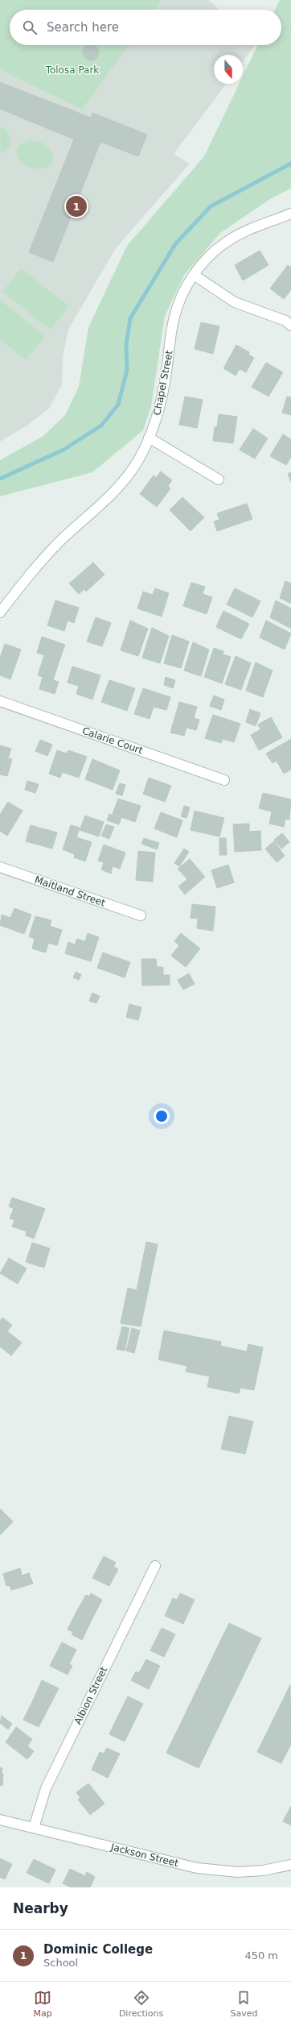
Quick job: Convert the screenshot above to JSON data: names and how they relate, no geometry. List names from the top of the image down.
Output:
{
  "streets": {
    "street": [
      "Chapel Street",
      "Calarie Court",
      "Maitland Street",
      "Albion Street",
      "Jackson Street"
    ]
  },
  "crossings": [
    ["Albion Street", "Jackson Street"]
  ],
  "parks": ["Tolosa Park"],
  "north": "bottom",
  "page": {
    "search": "Search here",
    "pins": "1",
    "heading": "Nearby",
    "list": [
      {
        "mark": "1",
        "name": "Dominic College",
        "note": "School",
        "value": "450 m"
      }
    ],
    "nav": ["Map", "Directions", "Saved"]
  }
}
